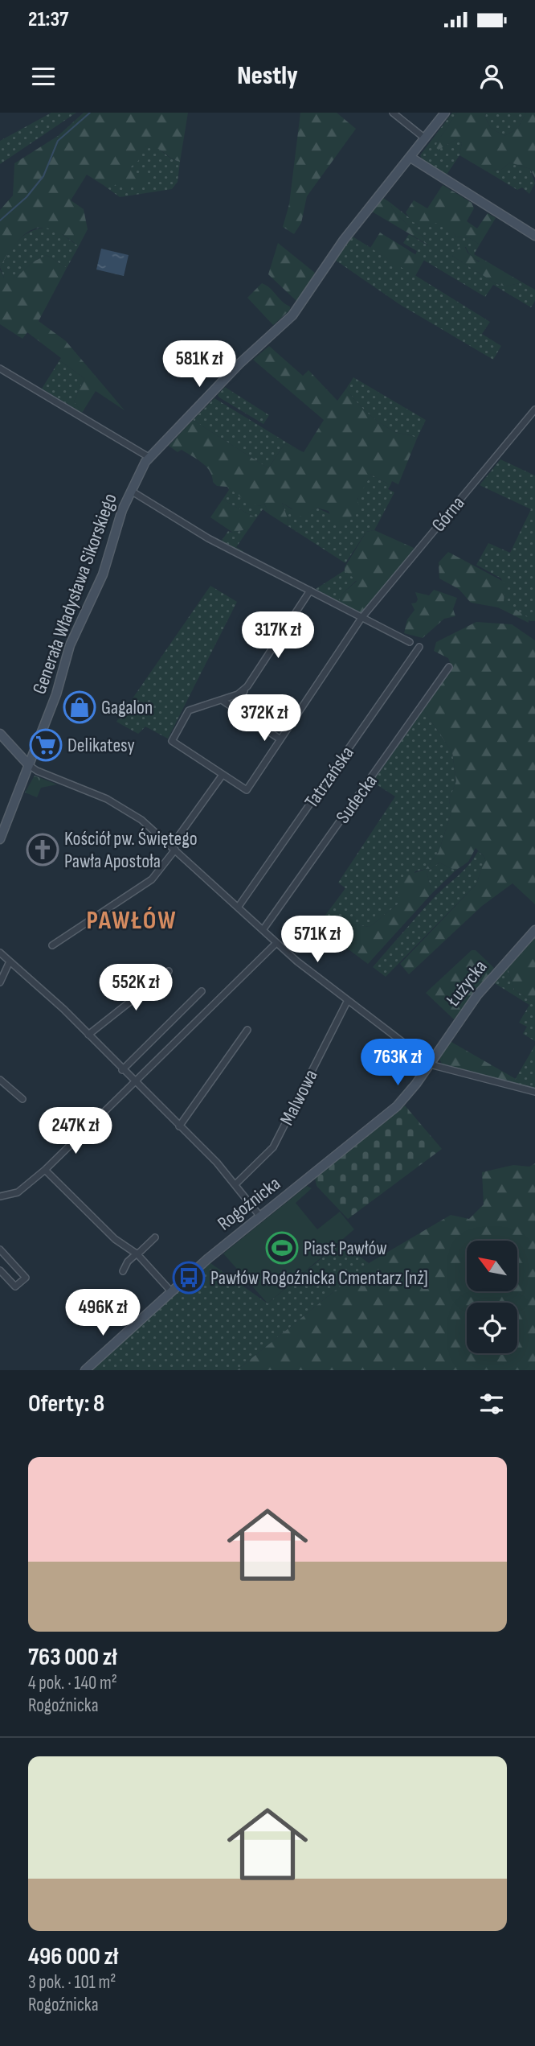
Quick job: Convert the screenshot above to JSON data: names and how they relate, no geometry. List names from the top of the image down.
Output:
{
  "streets": {
    "street": [
      "Górna",
      "Generała Władysława Sikorskiego",
      "Tatrzańska",
      "Sudecka",
      "Łużycka",
      "Malwowa",
      "Rogoźnicka"
    ]
  },
  "crossings": [
    ["Łużycka", "Rogoźnicka"]
  ],
  "districts": ["PAWŁÓW"],
  "places": {
    "shop": ["Gagalon"],
    "supermarket": ["Delikatesy"],
    "church": ["Kościół pw. Świętego Pawła Apostoła"],
    "sports": ["Piast Pawłów"],
    "bus stop": ["Pawłów Rogoźnicka Cmentarz [nż]"]
  },
  "north": "top left",
  "page": {
    "status": "21:37",
    "header": "Nestly",
    "price": [
      "581K zł",
      "317K zł",
      "372K zł",
      "571K zł",
      "552K zł",
      "763K zł",
      "247K zł",
      "496K zł"
    ],
    "heading": "Oferty: 8",
    "list": [
      {
        "name": "763 000 zł",
        "note": "4 pok. · 140 m² · Rogoźnicka"
      },
      {
        "name": "496 000 zł",
        "note": "3 pok. · 101 m² · Rogoźnicka"
      }
    ]
  }
}
